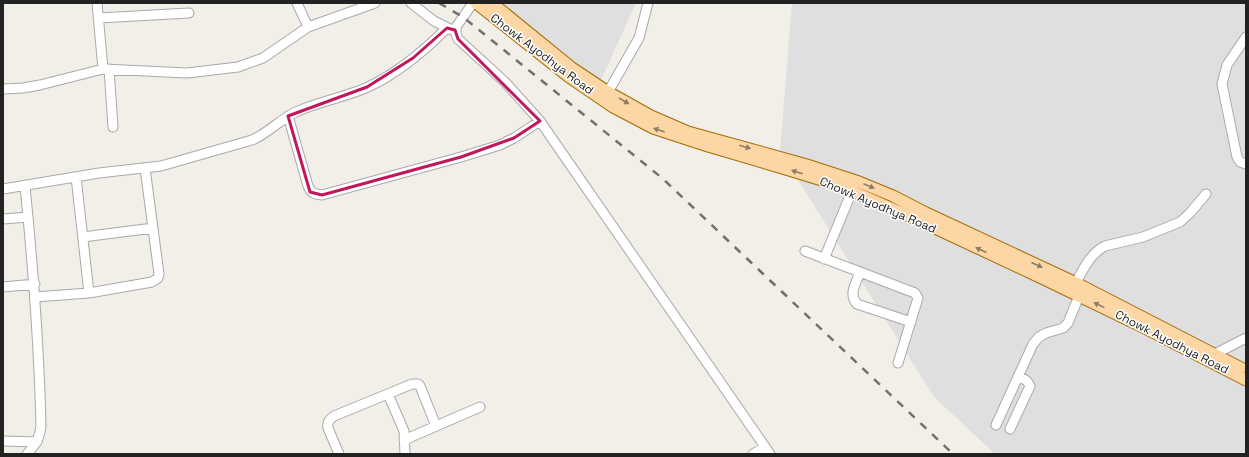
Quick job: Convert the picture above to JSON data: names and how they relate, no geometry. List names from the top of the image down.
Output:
{
  "streets": {
    "main road": ["Chowk Ayodhya Road"]
  }
}
